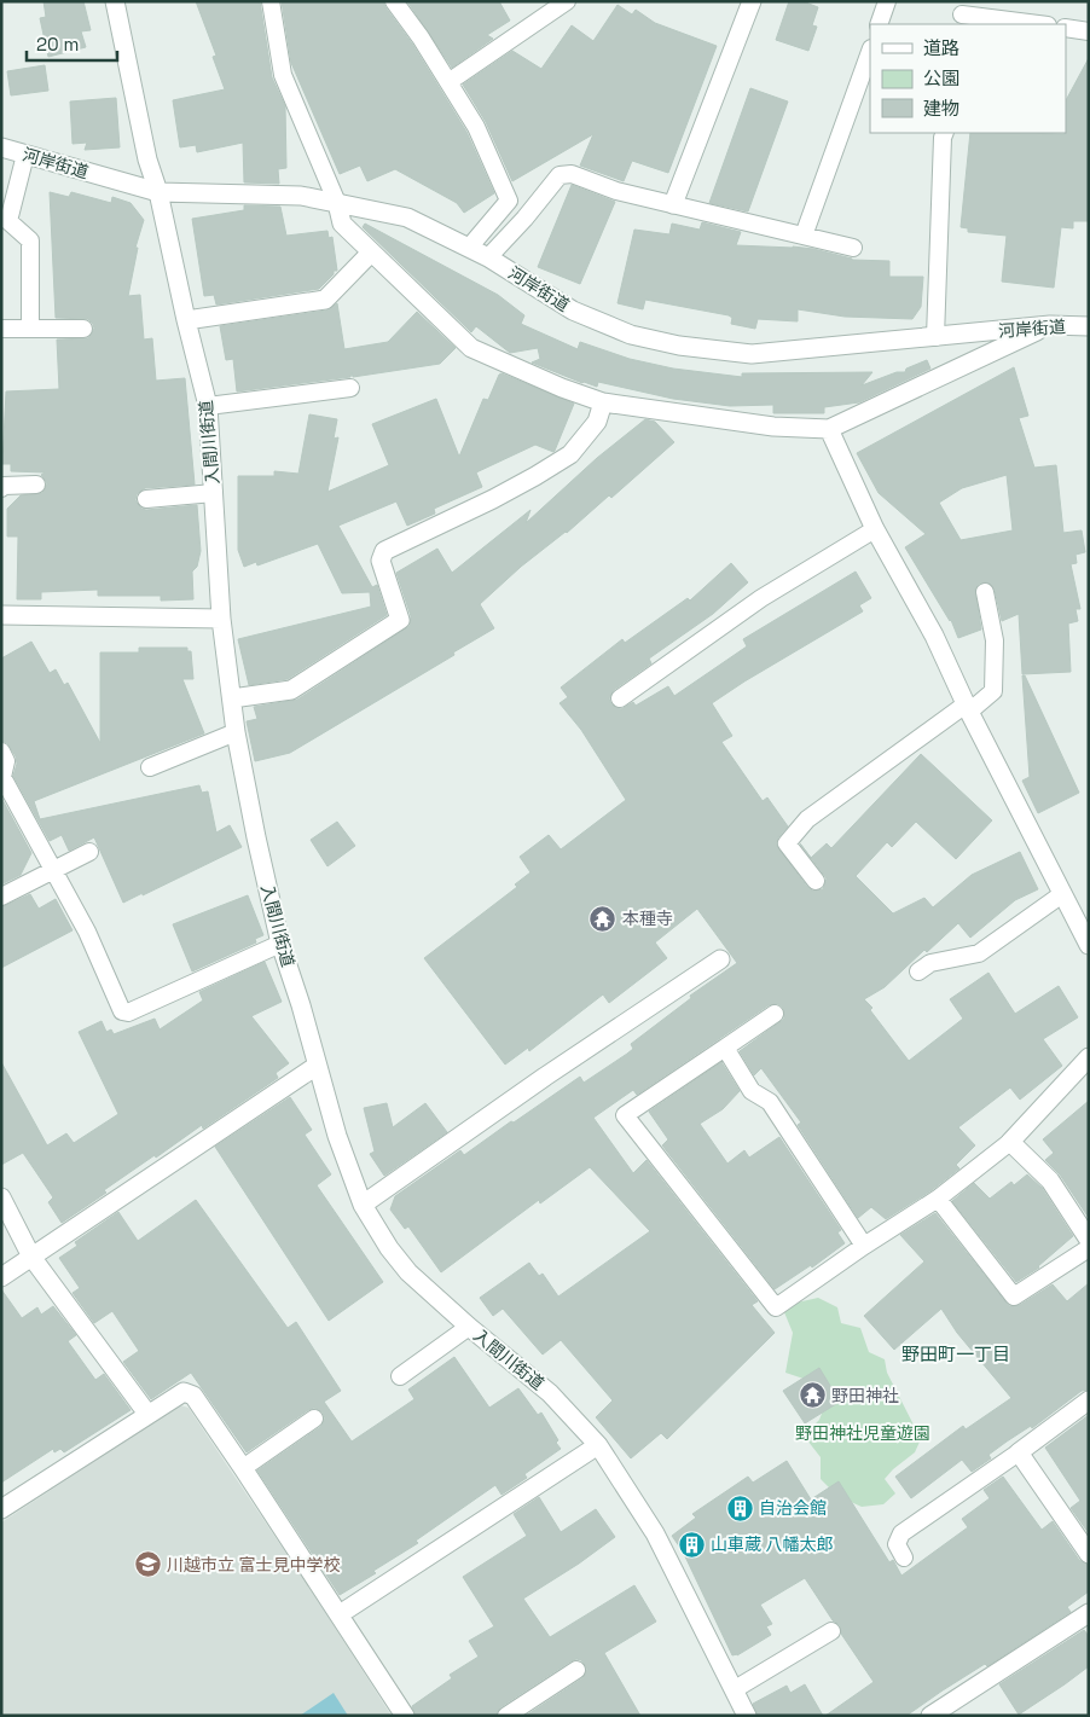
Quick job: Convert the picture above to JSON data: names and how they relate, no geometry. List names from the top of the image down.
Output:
{
  "streets": {
    "street": ["河岸街道", "入間川街道"]
  },
  "crossings": [
    ["河岸街道", "入間川街道"]
  ],
  "districts": ["野田町一丁目"],
  "parks": ["野田神社児童遊園"],
  "places": {
    "temple": ["本種寺", "野田神社"],
    "building": ["自治会館", "山車蔵 八幡太郎"],
    "school or university": ["川越市立 富士見中学校"]
  },
  "legend": ["道路", "公園", "建物"],
  "scale_bar": "20 m"
}
